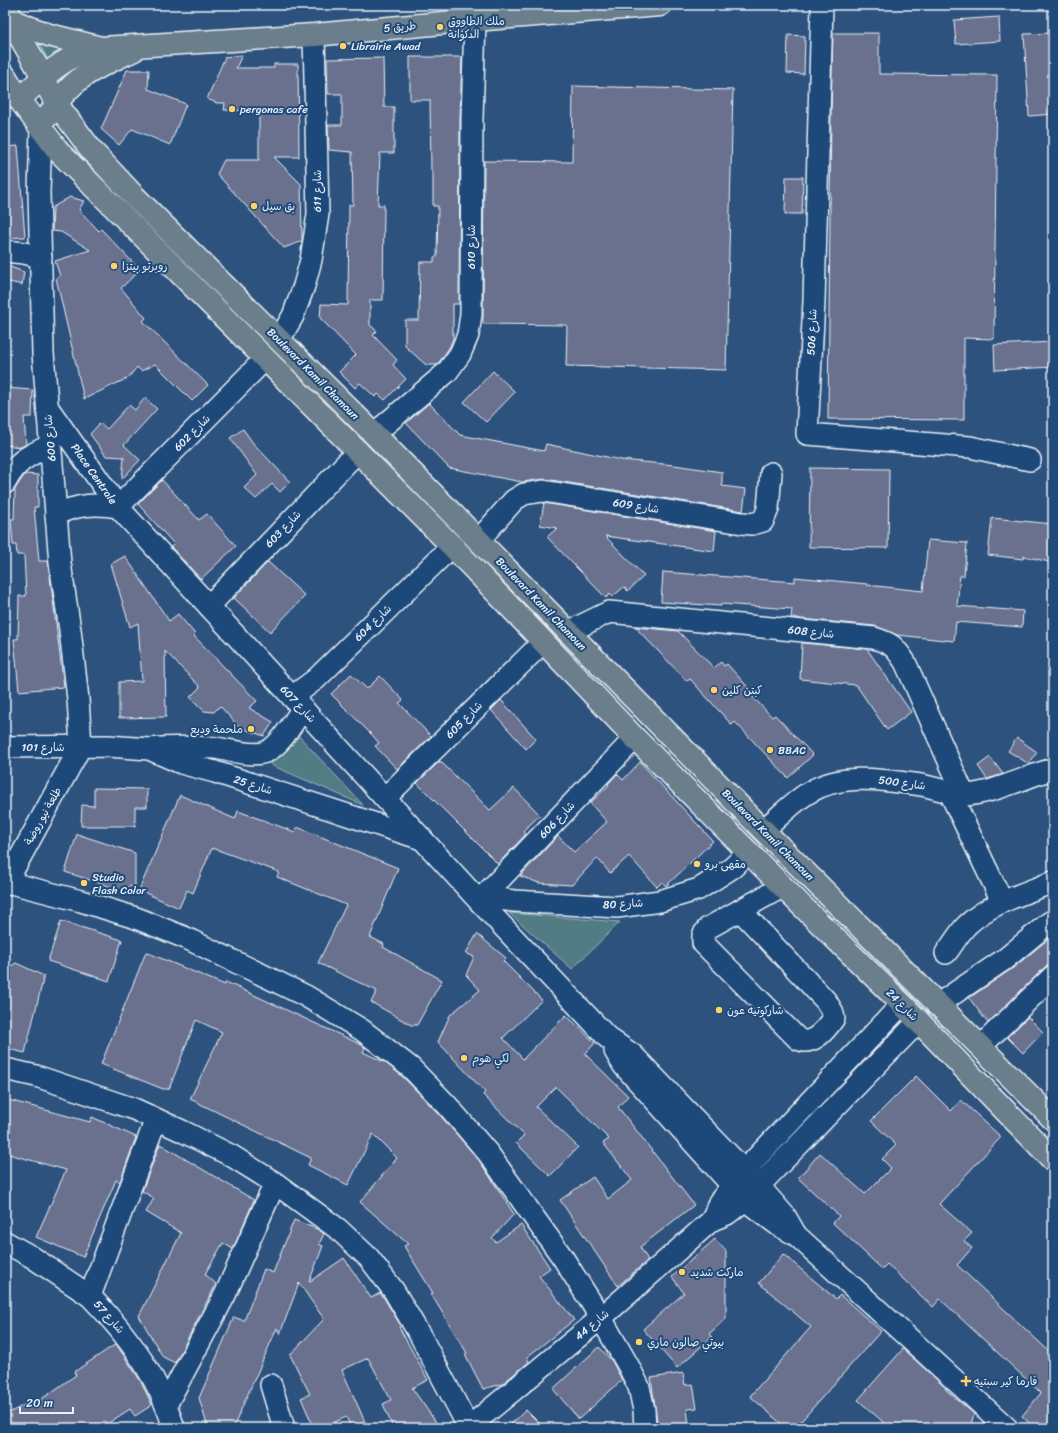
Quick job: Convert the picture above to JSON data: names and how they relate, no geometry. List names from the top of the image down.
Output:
{
  "streets": {
    "main road": ["طريق 5", "Boulevard Kamil Chamoun", "شارع 24"],
    "street": [
      "شارع 611",
      "شارع 610",
      "شارع 506",
      "شارع 602",
      "شارع 600",
      "Place Centrale",
      "شارع 609",
      "شارع 603",
      "شارع 604",
      "شارع 608",
      "شارع 607",
      "شارع 605",
      "شارع 101",
      "شارع 500",
      "شارع 25",
      "طلعة نيو روضة",
      "شارع 606",
      "شارع 80",
      "شارع 57",
      "شارع 44"
    ]
  },
  "crossings": [
    ["طريق 5", "شارع 611"],
    ["طريق 5", "شارع 610"],
    ["شارع 611", "Boulevard Kamil Chamoun"],
    ["شارع 610", "Boulevard Kamil Chamoun"],
    ["Boulevard Kamil Chamoun", "شارع 602"],
    ["Boulevard Kamil Chamoun", "شارع 600"],
    ["Boulevard Kamil Chamoun", "شارع 609"],
    ["Boulevard Kamil Chamoun", "شارع 603"],
    ["Boulevard Kamil Chamoun", "شارع 604"],
    ["Boulevard Kamil Chamoun", "شارع 608"],
    ["Boulevard Kamil Chamoun", "شارع 605"],
    ["Boulevard Kamil Chamoun", "شارع 500"],
    ["Boulevard Kamil Chamoun", "شارع 606"],
    ["Boulevard Kamil Chamoun", "شارع 80"],
    ["Boulevard Kamil Chamoun", "شارع 24"],
    ["شارع 602", "Place Centrale"],
    ["شارع 602", "شارع 607"],
    ["شارع 600", "Place Centrale"],
    ["شارع 600", "شارع 101"],
    ["شارع 600", "شارع 25"],
    ["شارع 600", "طلعة نيو روضة"],
    ["Place Centrale", "شارع 607"],
    ["شارع 603", "شارع 607"],
    ["شارع 604", "شارع 607"],
    ["شارع 604", "شارع 25"],
    ["شارع 608", "شارع 500"],
    ["شارع 607", "شارع 605"],
    ["شارع 607", "شارع 25"],
    ["شارع 607", "شارع 606"],
    ["شارع 607", "شارع 80"],
    ["شارع 607", "شارع 44"],
    ["شارع 101", "شارع 25"],
    ["شارع 101", "طلعة نيو روضة"],
    ["شارع 25", "طلعة نيو روضة"],
    ["شارع 606", "شارع 80"],
    ["شارع 80", "شارع 24"]
  ],
  "places": {
    "other": [
      "ملك الطاووق الدكوانة",
      "Librairie Awad",
      "pergonas cafe",
      "بق سيل",
      "روبرتو بيتزا",
      "كبتن كلين",
      "ملحمة وديع",
      "BBAC",
      "مقهى برو",
      "Studio Flash Color",
      "شاركوتيه عون",
      "لكي هوم",
      "ماركت شديد",
      "بيوتي صالون ماري"
    ],
    "health": ["فارما كير سبتيه"]
  },
  "scale_bar": "20 m"
}
